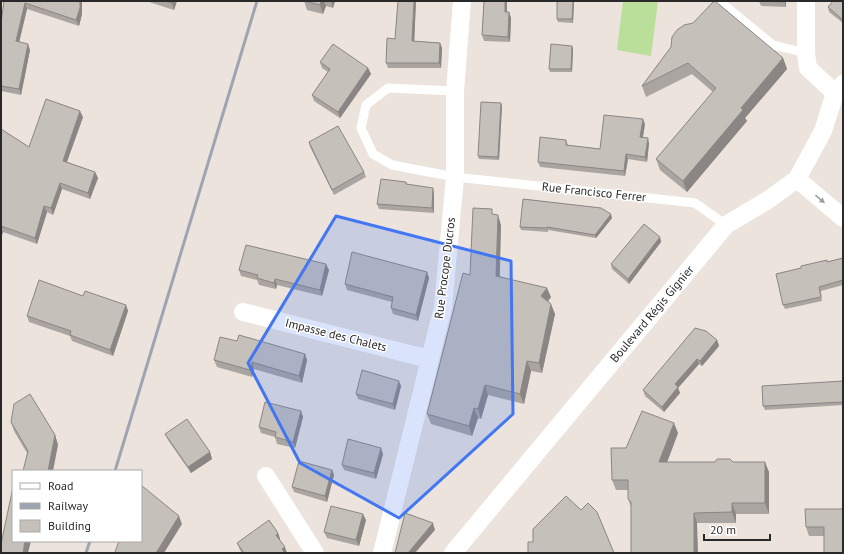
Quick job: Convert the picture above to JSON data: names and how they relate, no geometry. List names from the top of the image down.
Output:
{
  "streets": {
    "street": ["Rue Procope Ducros", "Boulevard Régis Gignier", "Impasse des Chalets"],
    "lane": ["Rue Francisco Ferrer"]
  },
  "crossings": [
    ["Rue Francisco Ferrer", "Rue Procope Ducros"],
    ["Rue Francisco Ferrer", "Boulevard Régis Gignier"],
    ["Rue Procope Ducros", "Impasse des Chalets"]
  ],
  "legend": ["Road", "Railway", "Building"],
  "scale_bar": "20 m"
}
